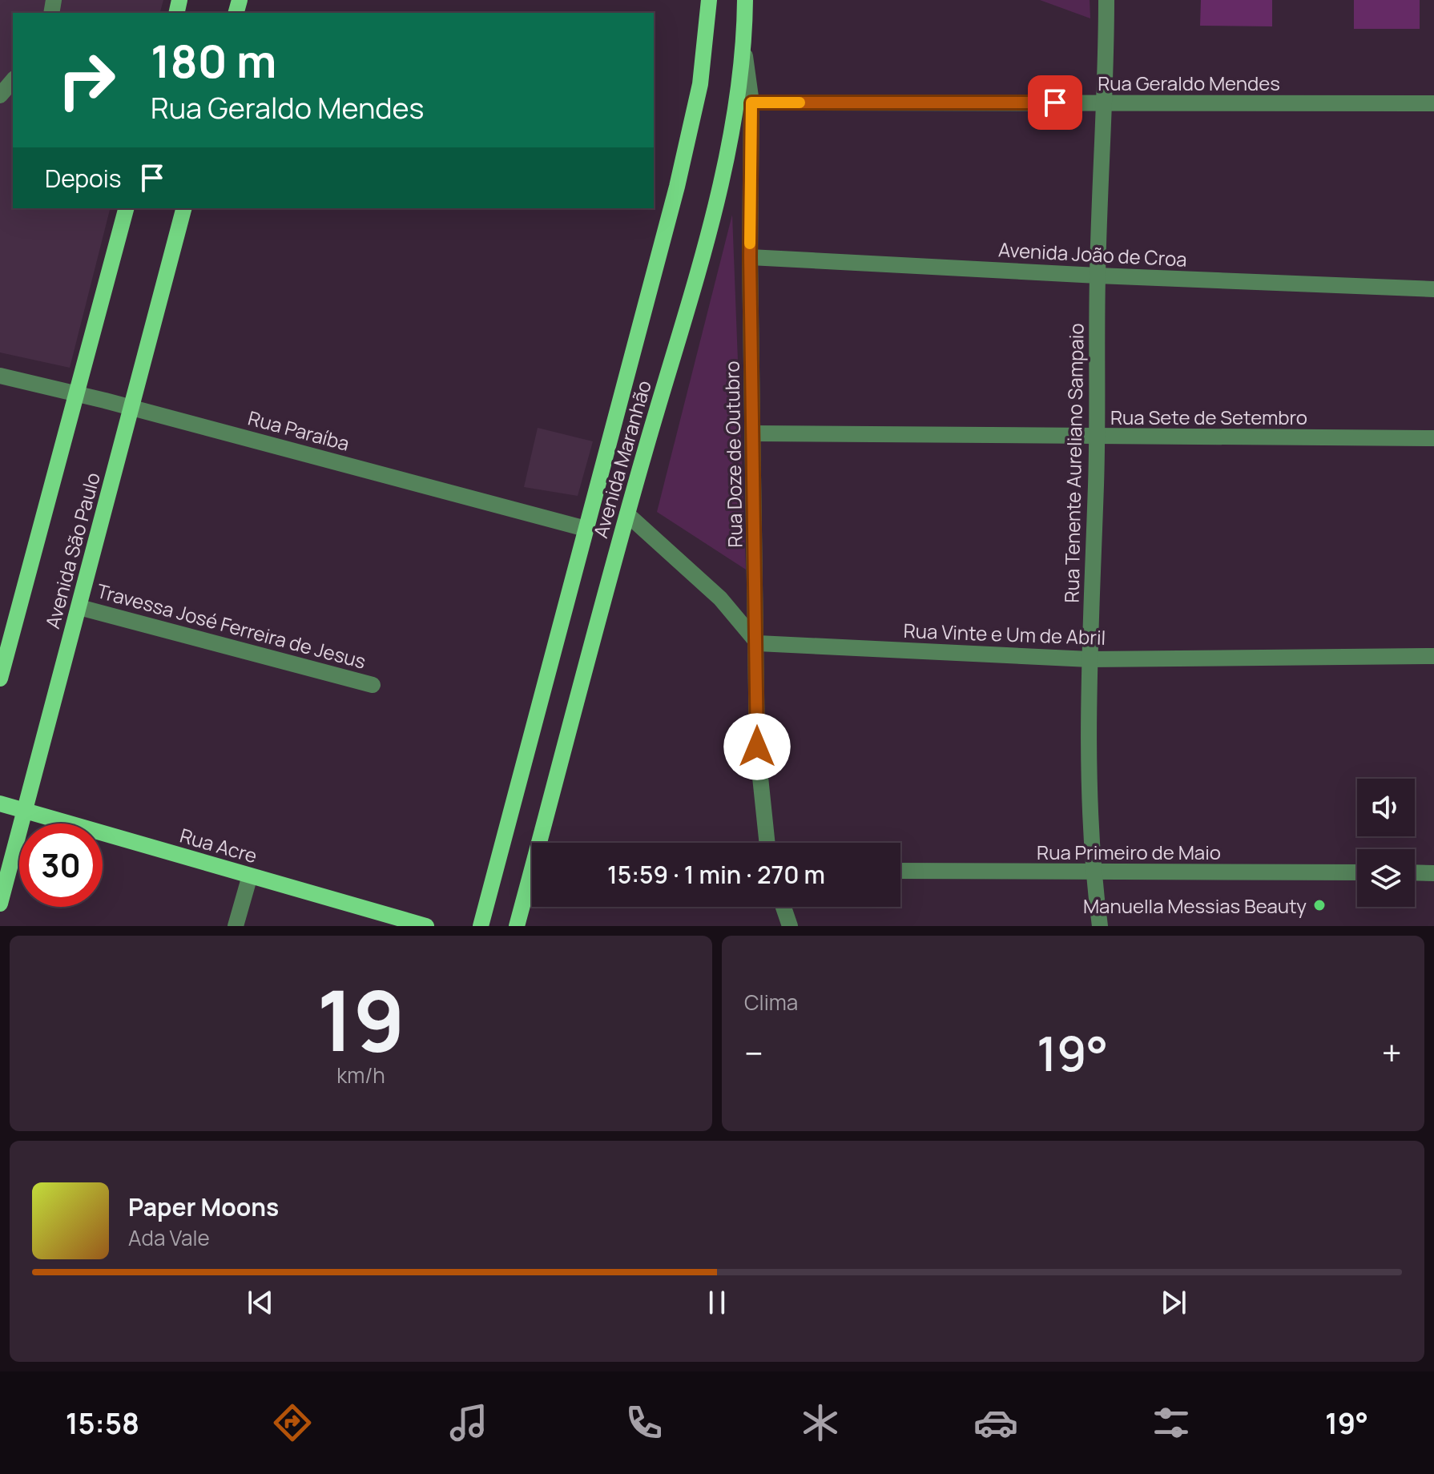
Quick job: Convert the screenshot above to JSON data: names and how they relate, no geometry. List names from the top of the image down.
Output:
{
  "streets": {
    "main road": ["Avenida Maranhão", "Avenida São Paulo", "Rua Acre"],
    "street": [
      "Rua Geraldo Mendes",
      "Avenida João de Croa",
      "Rua Sete de Setembro",
      "Rua Paraíba",
      "Rua Doze de Outubro",
      "Rua Tenente Aureliano Sampaio",
      "Travessa José Ferreira de Jesus",
      "Rua Vinte e Um de Abril",
      "Rua Primeiro de Maio"
    ]
  },
  "crossings": [
    ["Rua Geraldo Mendes", "Rua Doze de Outubro"],
    ["Rua Geraldo Mendes", "Rua Tenente Aureliano Sampaio"],
    ["Avenida João de Croa", "Rua Doze de Outubro"],
    ["Avenida João de Croa", "Rua Tenente Aureliano Sampaio"],
    ["Rua Sete de Setembro", "Rua Doze de Outubro"],
    ["Rua Sete de Setembro", "Rua Tenente Aureliano Sampaio"],
    ["Rua Paraíba", "Avenida Maranhão"],
    ["Rua Paraíba", "Avenida São Paulo"],
    ["Rua Doze de Outubro", "Avenida Maranhão"],
    ["Rua Doze de Outubro", "Rua Vinte e Um de Abril"],
    ["Rua Tenente Aureliano Sampaio", "Rua Vinte e Um de Abril"],
    ["Rua Tenente Aureliano Sampaio", "Rua Primeiro de Maio"],
    ["Avenida São Paulo", "Travessa José Ferreira de Jesus"],
    ["Avenida São Paulo", "Rua Acre"]
  ],
  "places": ["Manuella Messias Beauty"],
  "page": {
    "turn": ["180 m", "Rua Geraldo Mendes"],
    "then": "Depois",
    "limit": "30",
    "trip": "15:59 · 1 min · 270 m",
    "tile": [
      ["19", "km/h"],
      "Clima"
    ],
    "heat": ["−", "19°", "+"],
    "song": ["Paper Moons", "Ada Vale"],
    "tabs": ["15:58", "19°"]
  }
}
